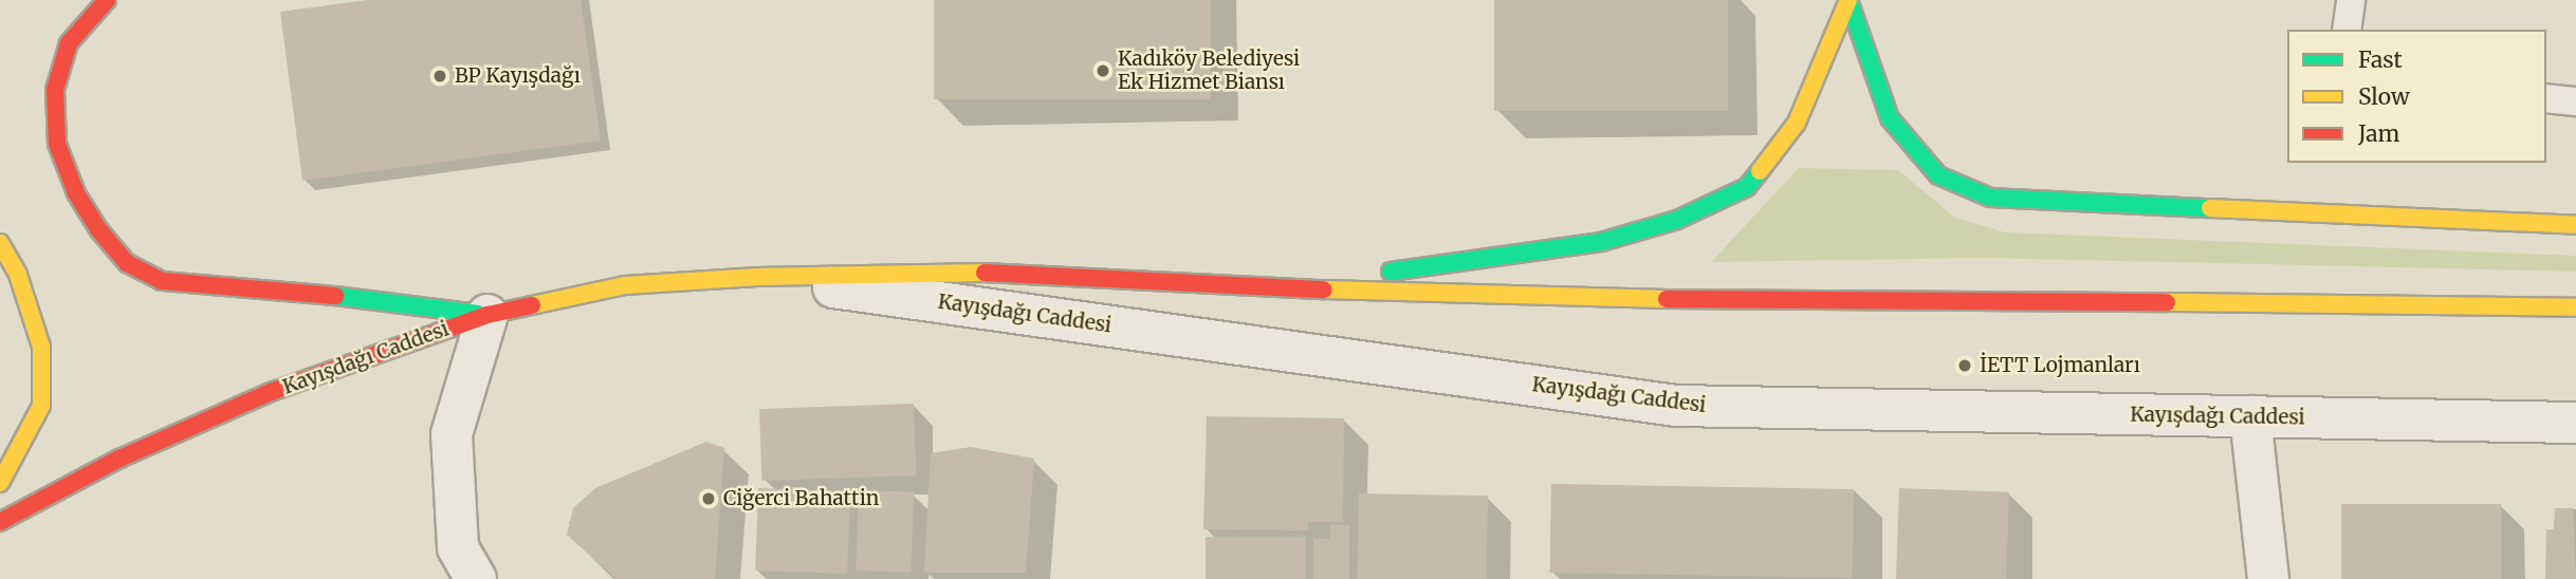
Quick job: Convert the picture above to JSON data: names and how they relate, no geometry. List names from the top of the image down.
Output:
{
  "streets": {
    "main road": ["Kayışdağı Caddesi"]
  },
  "places": [
    "Kadıköy Belediyesi Ek Hizmet Biansı",
    "BP Kayışdağı",
    "İETT Lojmanları",
    "Ciğerci Bahattin"
  ],
  "legend": ["Fast", "Slow", "Jam"]
}
